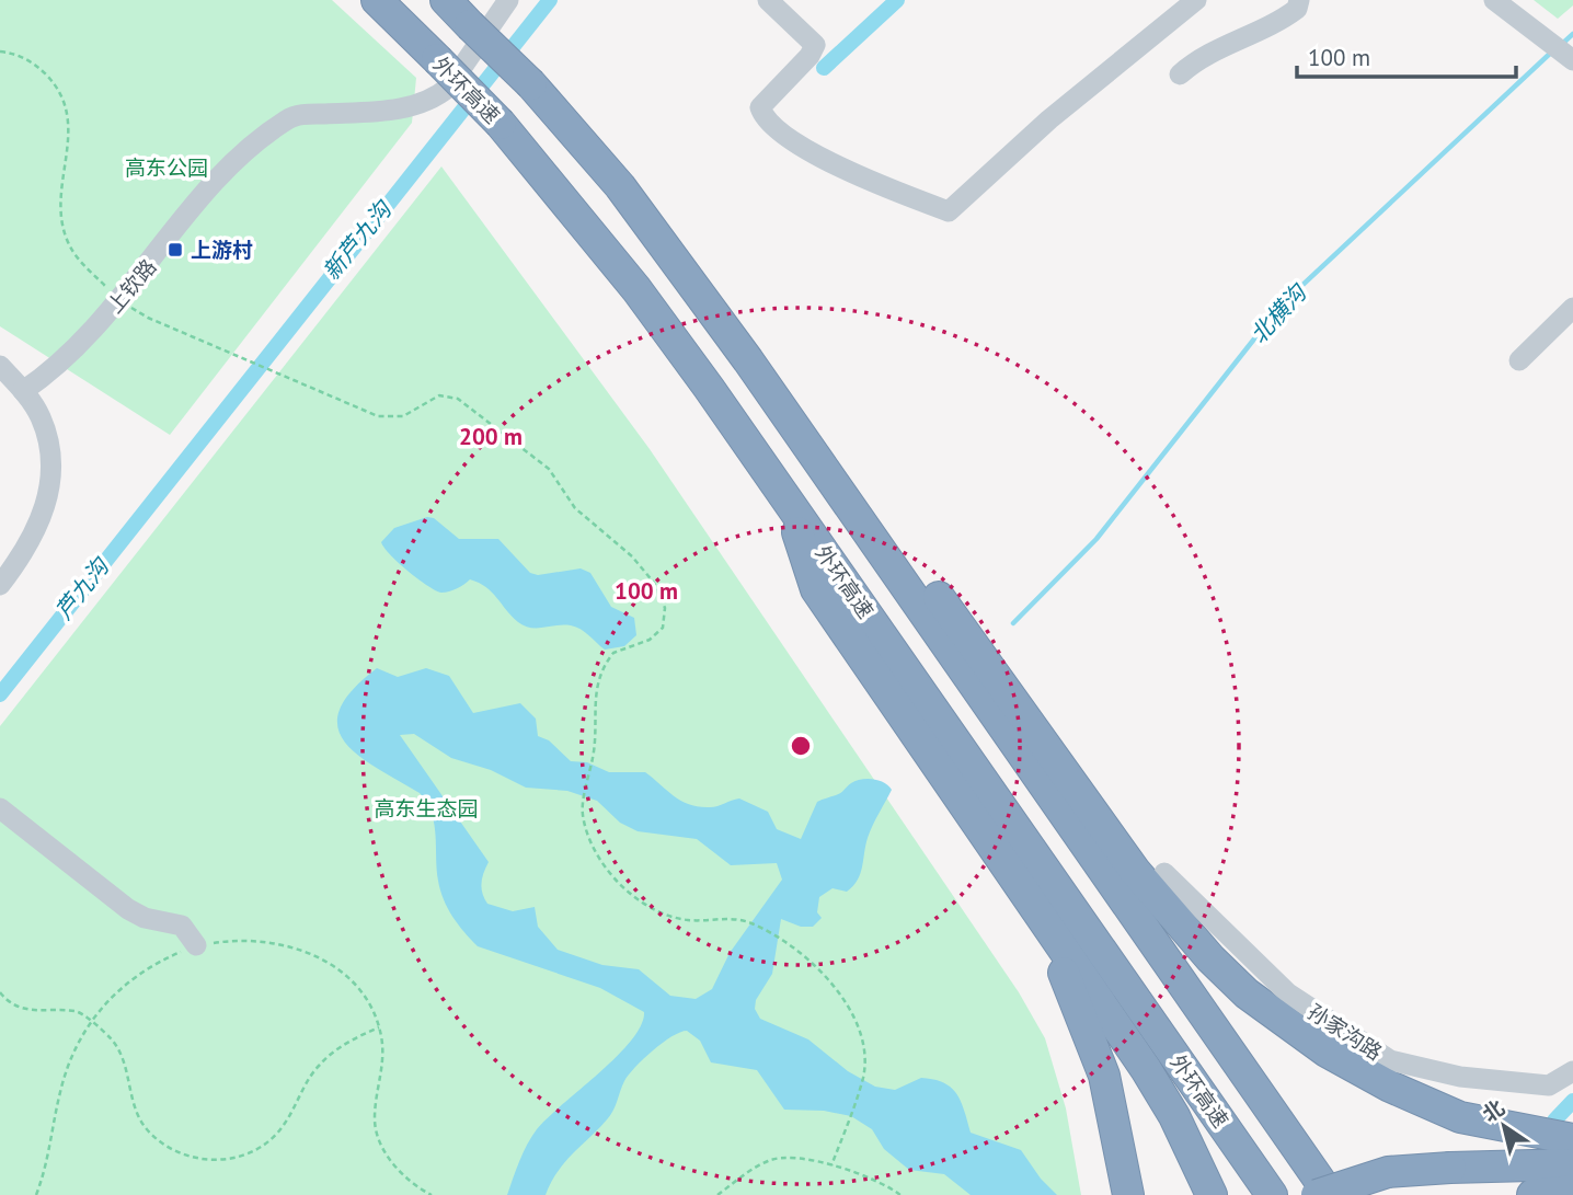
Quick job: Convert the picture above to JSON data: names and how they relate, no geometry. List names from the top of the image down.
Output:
{
  "streets": {
    "highway": ["外环高速"],
    "street": ["上钦路", "孙家沟路"]
  },
  "water": ["新芦九沟", "北横沟", "芦九沟"],
  "parks": ["高东公园", "高东生态园"],
  "places": {
    "transit": ["上游村"]
  },
  "scale_bar": "100 m",
  "north": "top left",
  "rings": ["200 m", "100 m"]
}
